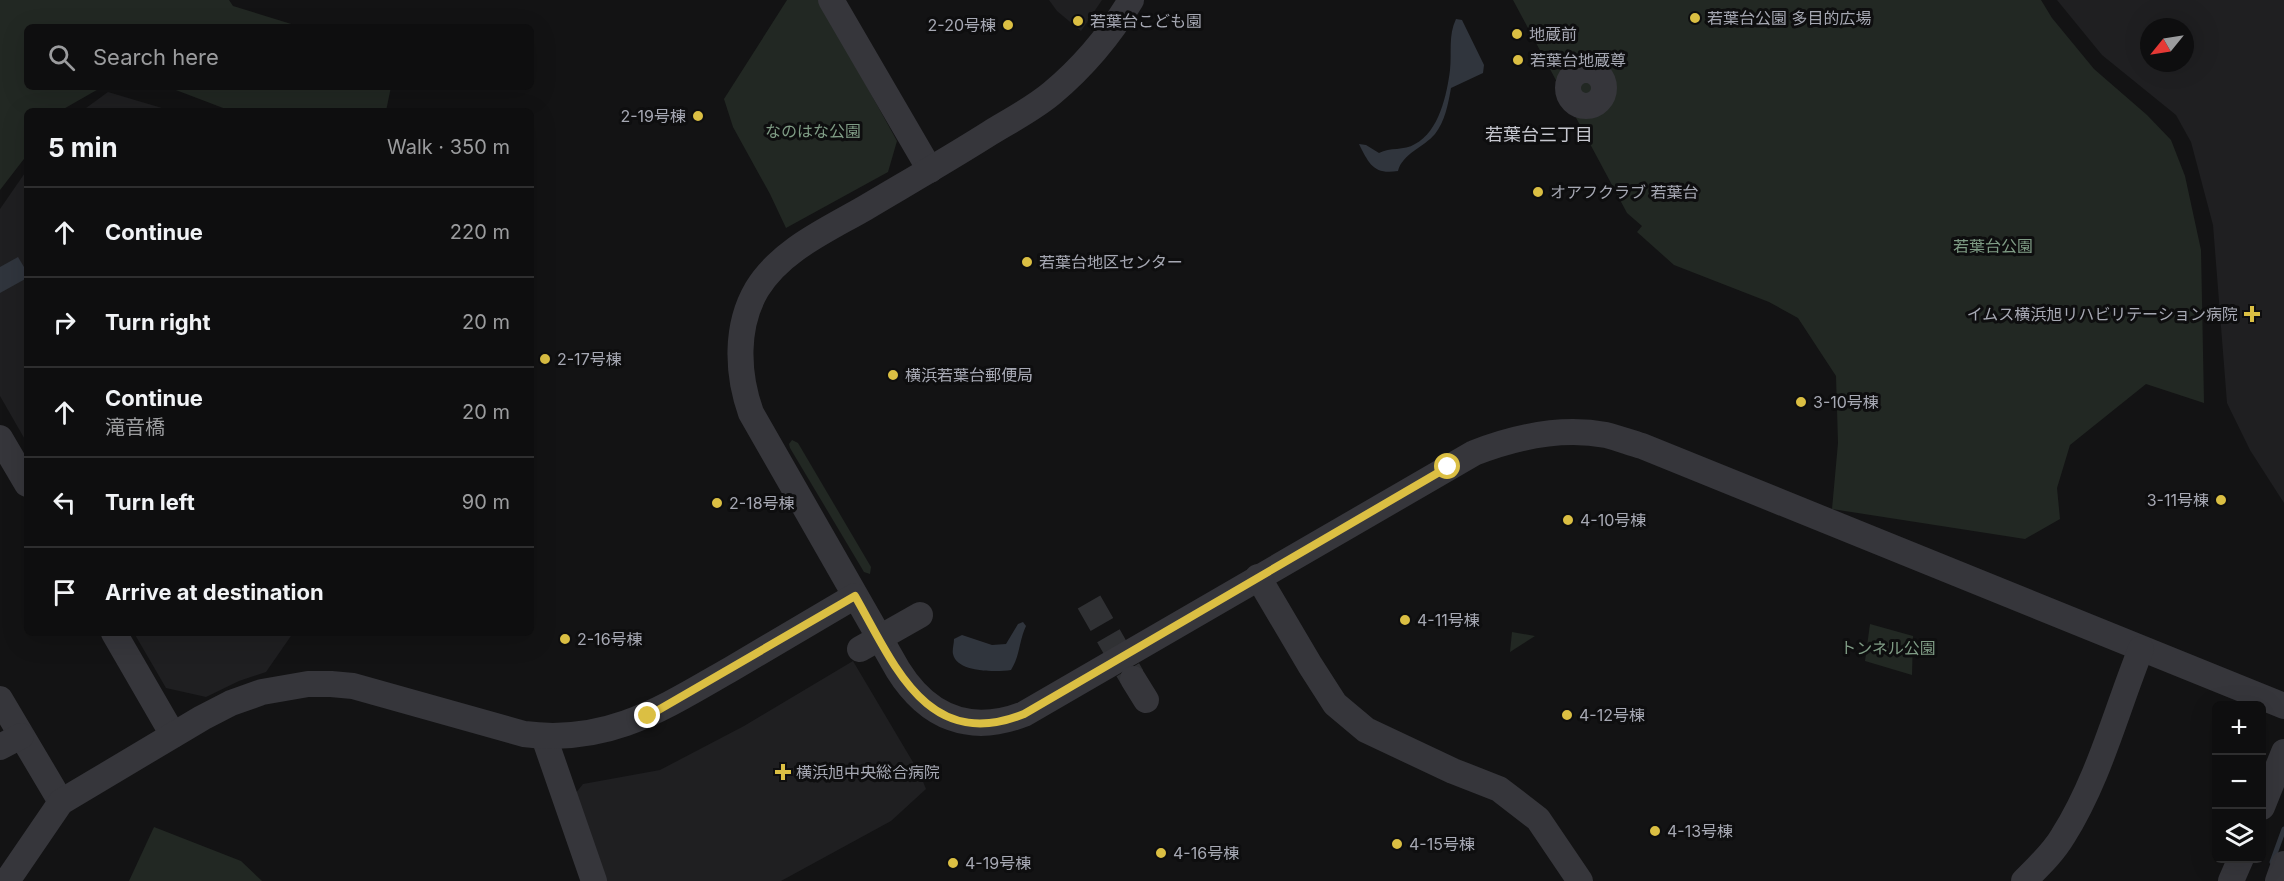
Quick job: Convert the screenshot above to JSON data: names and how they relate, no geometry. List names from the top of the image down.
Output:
{
  "districts": ["若葉台三丁目"],
  "parks": ["なのはな公園", "若葉台公園", "トンネル公園"],
  "places": {
    "other": [
      "若葉台公園 多目的広場",
      "若葉台こども園",
      "2-20号棟",
      "地蔵前",
      "若葉台地蔵尊",
      "2-19号棟",
      "オアフクラブ 若葉台",
      "若葉台地区センター",
      "2-17号棟",
      "横浜若葉台郵便局",
      "3-10号棟",
      "3-11号棟",
      "2-18号棟",
      "4-10号棟",
      "4-11号棟",
      "2-16号棟",
      "4-12号棟",
      "4-13号棟",
      "4-15号棟",
      "4-16号棟",
      "4-19号棟"
    ],
    "health": ["イムス横浜旭リハビリテーション病院", "横浜旭中央総合病院"]
  },
  "north": "bottom left",
  "page": {
    "search": "Search here",
    "heading": ["5 min", "Walk · 350 m"],
    "list": [
      ["Continue", "220 m"],
      ["Turn right", "20 m"],
      ["Continue", "滝音橋", "20 m"],
      ["Turn left", "90 m"],
      "Arrive at destination"
    ],
    "map_buttons": ["+", "−"]
  }
}
